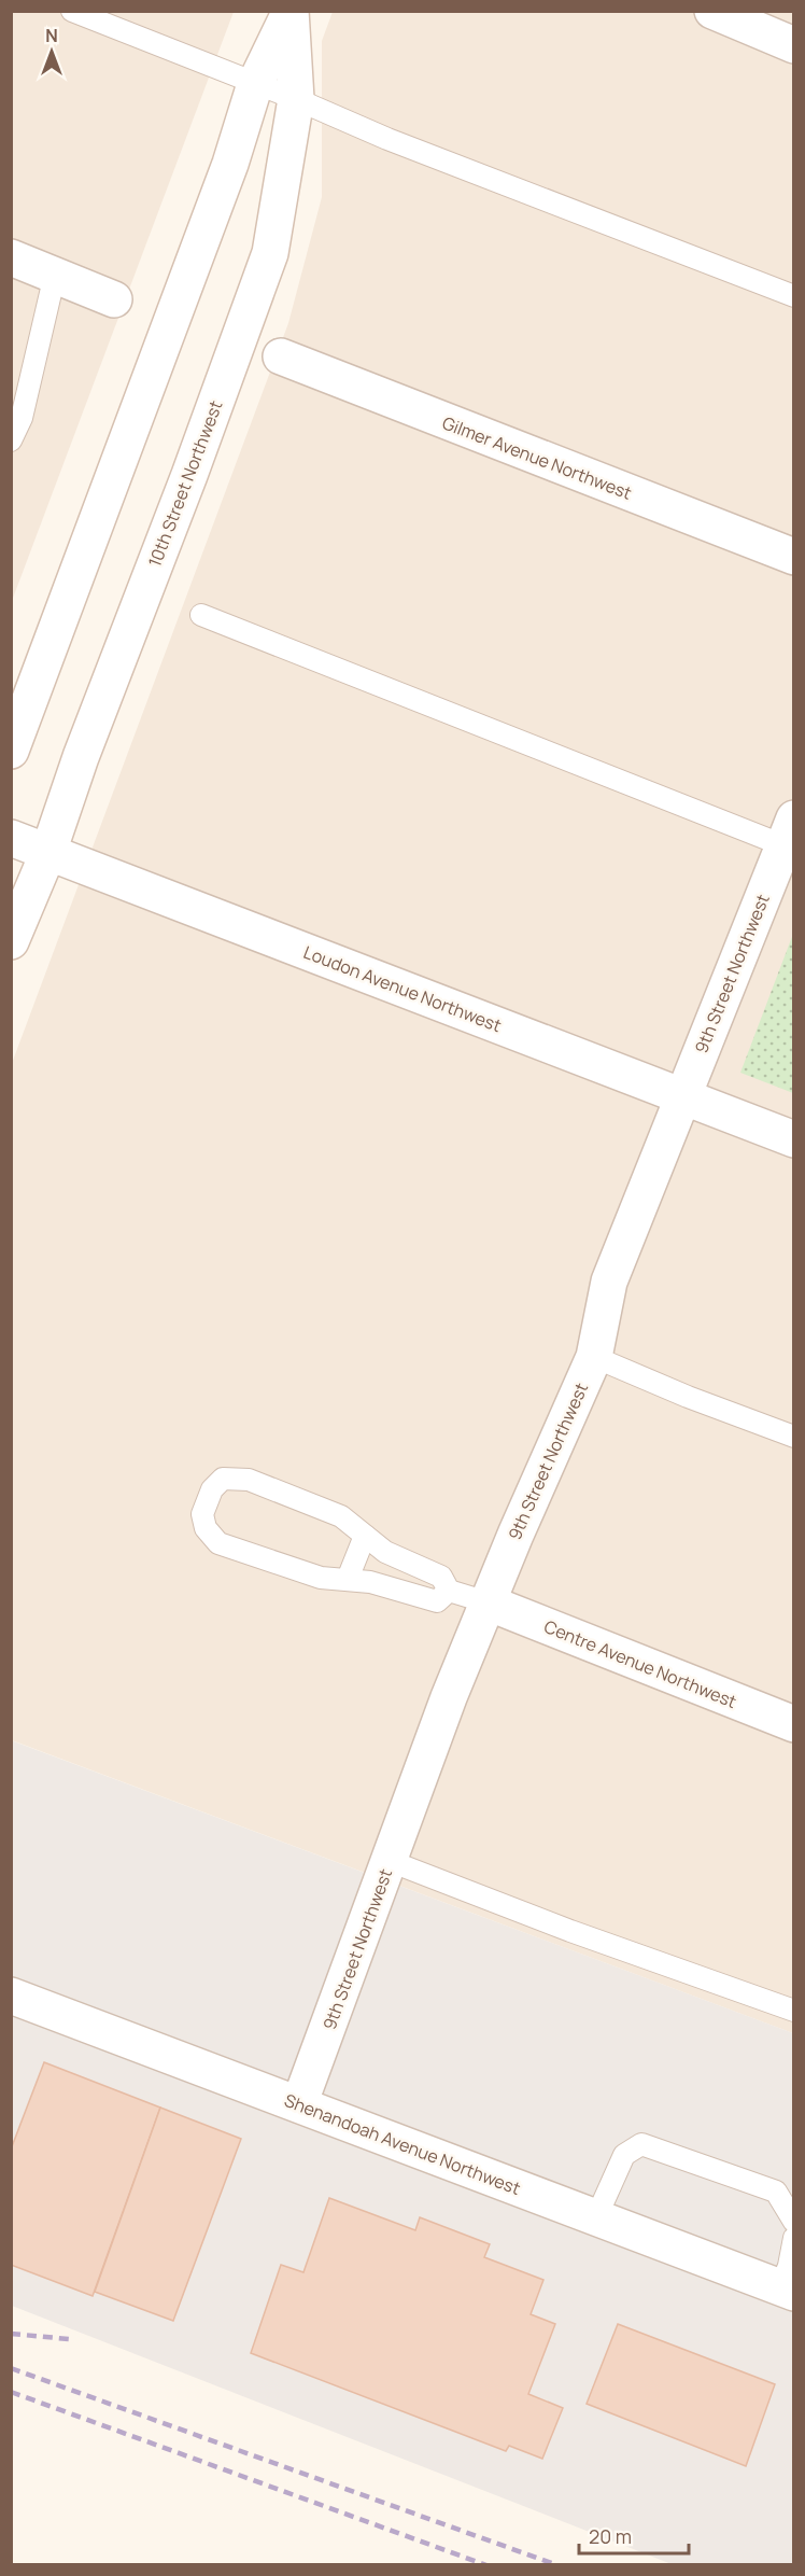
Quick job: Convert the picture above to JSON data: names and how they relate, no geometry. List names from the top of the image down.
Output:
{
  "streets": {
    "street": [
      "Gilmer Avenue Northwest",
      "10th Street Northwest",
      "9th Street Northwest",
      "Loudon Avenue Northwest",
      "Centre Avenue Northwest",
      "Shenandoah Avenue Northwest"
    ]
  },
  "crossings": [
    ["10th Street Northwest", "Loudon Avenue Northwest"],
    ["9th Street Northwest", "Loudon Avenue Northwest"],
    ["9th Street Northwest", "Centre Avenue Northwest"],
    ["9th Street Northwest", "Shenandoah Avenue Northwest"]
  ],
  "scale_bar": "20 m",
  "north": "top"
}
